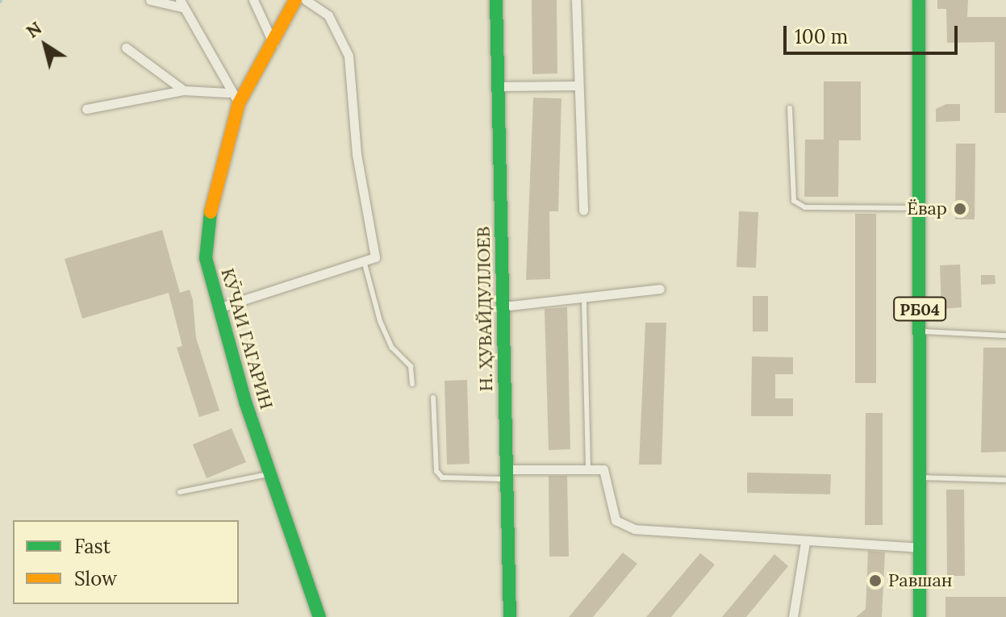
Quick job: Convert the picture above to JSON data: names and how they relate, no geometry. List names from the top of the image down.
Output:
{
  "streets": {
    "street": ["Н. ҲУВАЙДУЛЛОЕВ", "РБ04", "КӮЧАИ ГАГАРИН"]
  },
  "places": ["Ёвар", "Равшан"],
  "legend": ["Fast", "Slow"],
  "scale_bar": "100 m",
  "north": "top left"
}
